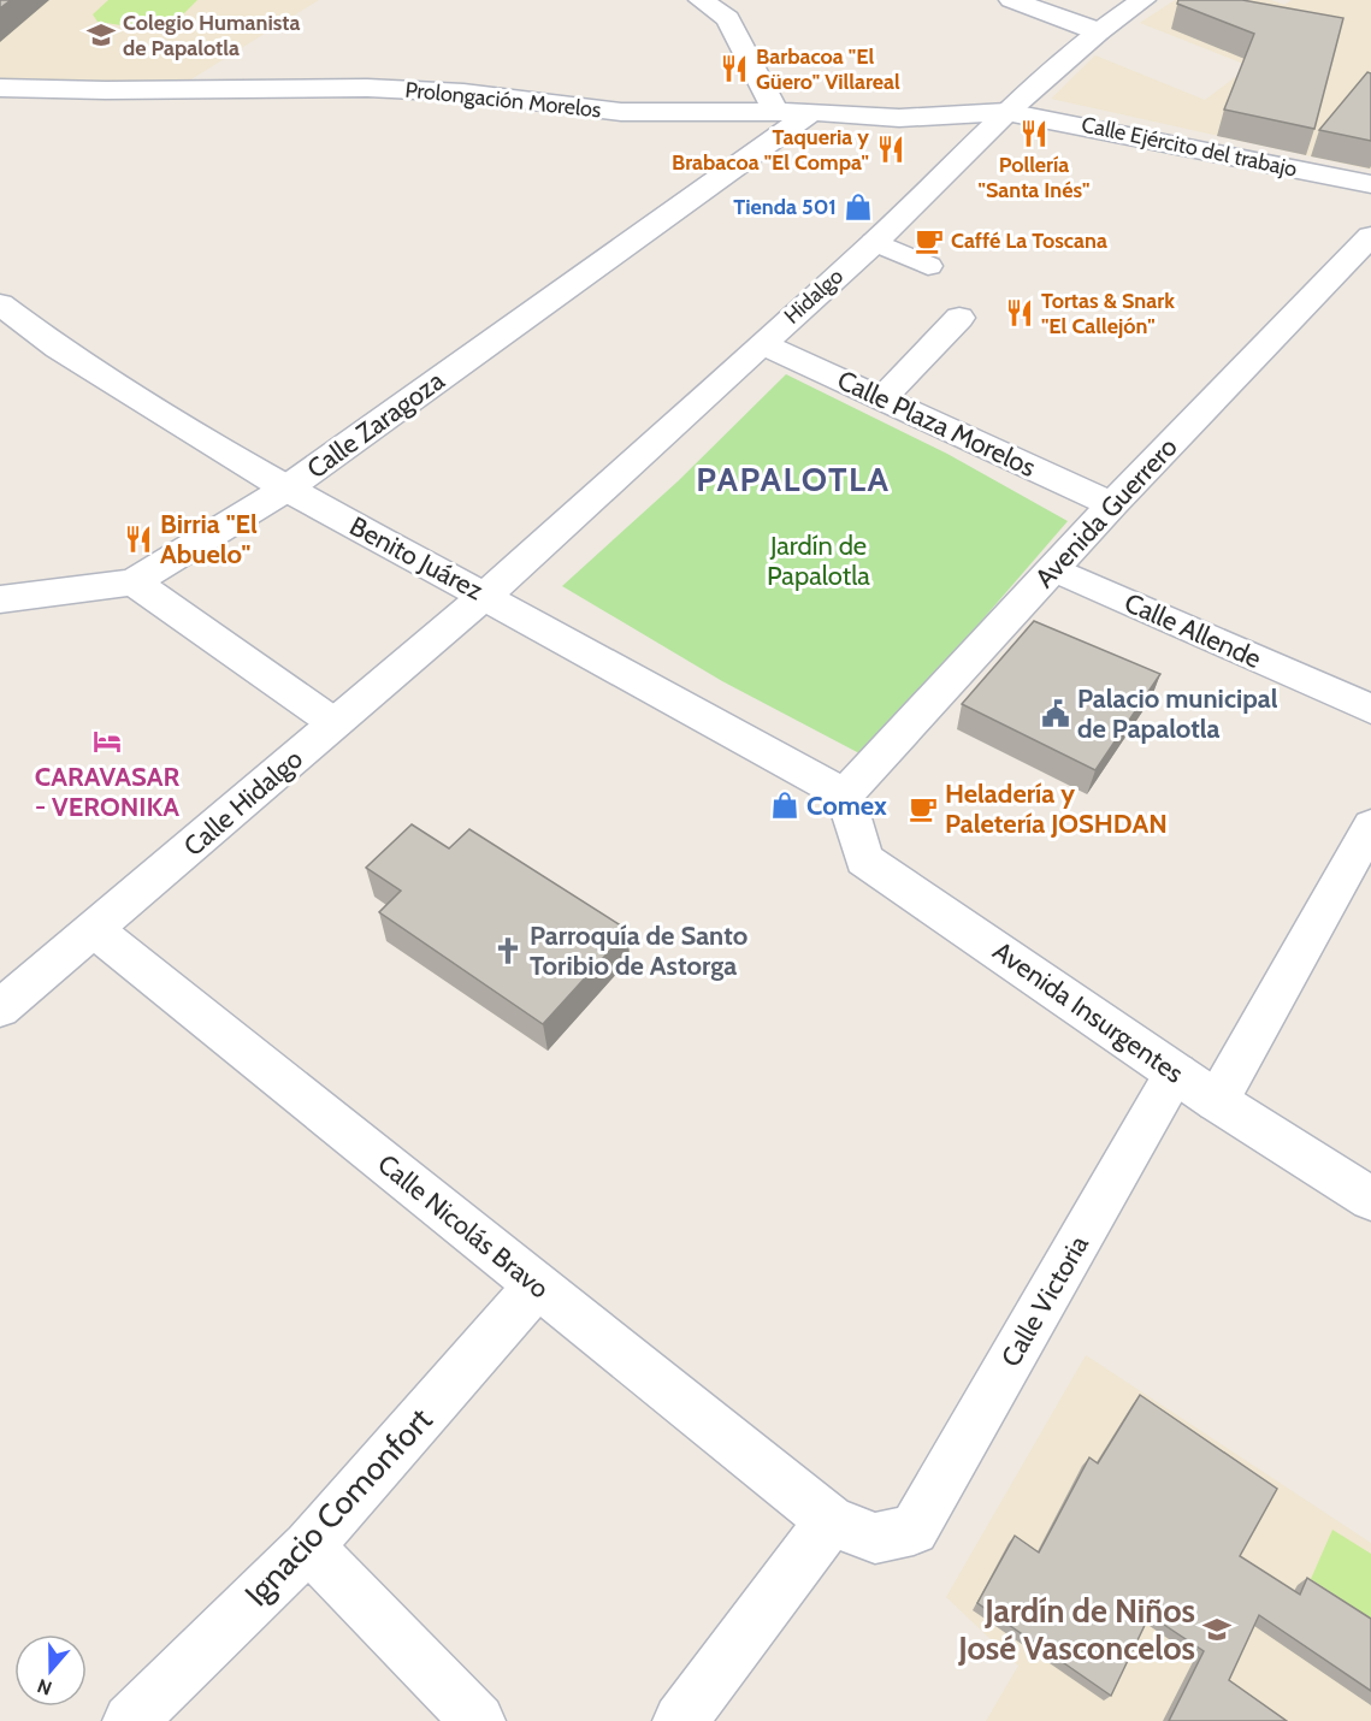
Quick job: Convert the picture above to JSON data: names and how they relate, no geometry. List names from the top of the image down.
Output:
{
  "streets": {
    "street": [
      "Prolongación Morelos",
      "Calle Ejército del trabajo",
      "Hidalgo",
      "Calle Plaza Morelos",
      "Calle Zaragoza",
      "Avenida Guerrero",
      "Benito Juárez",
      "Calle Allende",
      "Calle Hidalgo",
      "Avenida Insurgentes",
      "Calle Nicolás Bravo",
      "Calle Victoria",
      "Ignacio Comonfort"
    ]
  },
  "crossings": [
    ["Prolongación Morelos", "Calle Ejército del trabajo"],
    ["Prolongación Morelos", "Hidalgo"],
    ["Prolongación Morelos", "Calle Zaragoza"],
    ["Calle Ejército del trabajo", "Hidalgo"],
    ["Hidalgo", "Calle Plaza Morelos"],
    ["Hidalgo", "Benito Juárez"],
    ["Hidalgo", "Calle Hidalgo"],
    ["Calle Plaza Morelos", "Avenida Guerrero"],
    ["Calle Zaragoza", "Benito Juárez"],
    ["Avenida Guerrero", "Benito Juárez"],
    ["Avenida Guerrero", "Calle Allende"],
    ["Avenida Guerrero", "Avenida Insurgentes"],
    ["Benito Juárez", "Calle Hidalgo"],
    ["Benito Juárez", "Avenida Insurgentes"],
    ["Calle Hidalgo", "Calle Nicolás Bravo"],
    ["Avenida Insurgentes", "Calle Victoria"],
    ["Calle Nicolás Bravo", "Calle Victoria"],
    ["Calle Nicolás Bravo", "Ignacio Comonfort"]
  ],
  "districts": ["PAPALOTLA"],
  "parks": ["Jardín de Papalotla"],
  "places": {
    "school or university": ["Colegio Humanista de Papalotla", "Jardín de Niños José Vasconcelos"],
    "restaurant": [
      "Barbacoa \"El Güero\" Villareal",
      "Pollería \"Santa Inés\"",
      "Taqueria y Brabacoa \"El Compa\"",
      "Tortas & Snark \"El Callejón\"",
      "Birria \"El Abuelo\""
    ],
    "shop": ["Tienda 501", "Comex"],
    "cafe": ["Caffé La Toscana", "Heladería y Paletería JOSHDAN"],
    "public building": ["Palacio municipal de Papalotla"],
    "hotel": ["CARAVASAR - VERONIKA"],
    "church": ["Parroquía de Santo Toribio de Astorga"]
  },
  "north": "bottom"
}
